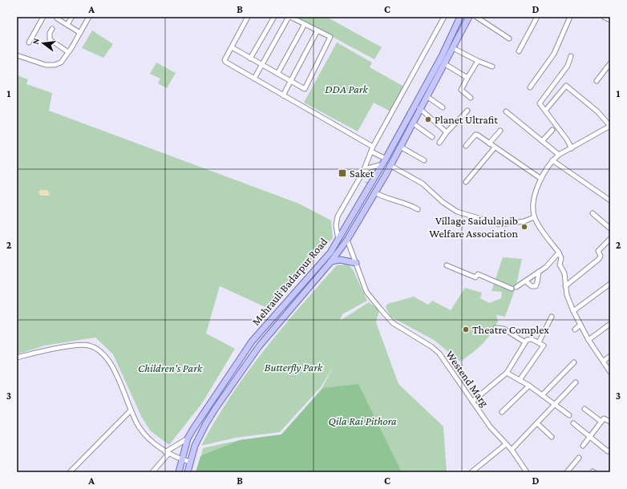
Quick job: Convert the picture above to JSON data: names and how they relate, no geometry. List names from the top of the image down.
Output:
{
  "streets": {
    "main road": ["Mehrauli Badarpur Road"],
    "street": ["Westend Marg"]
  },
  "crossings": [
    ["Mehrauli Badarpur Road", "Westend Marg"]
  ],
  "parks": [
    "DDA Park",
    "Butterfly Park",
    "Children's Park",
    "Qila Rai Pithora"
  ],
  "places": {
    "other": ["Planet Ultrafit", "Village Saidulajaib Welfare Association", "Theatre Complex"],
    "transit": ["Saket"]
  },
  "north": "left",
  "grid": {
    "columns": [
      "A",
      "B",
      "C",
      "D"
    ],
    "rows": ["1", "2", "3"]
  }
}
